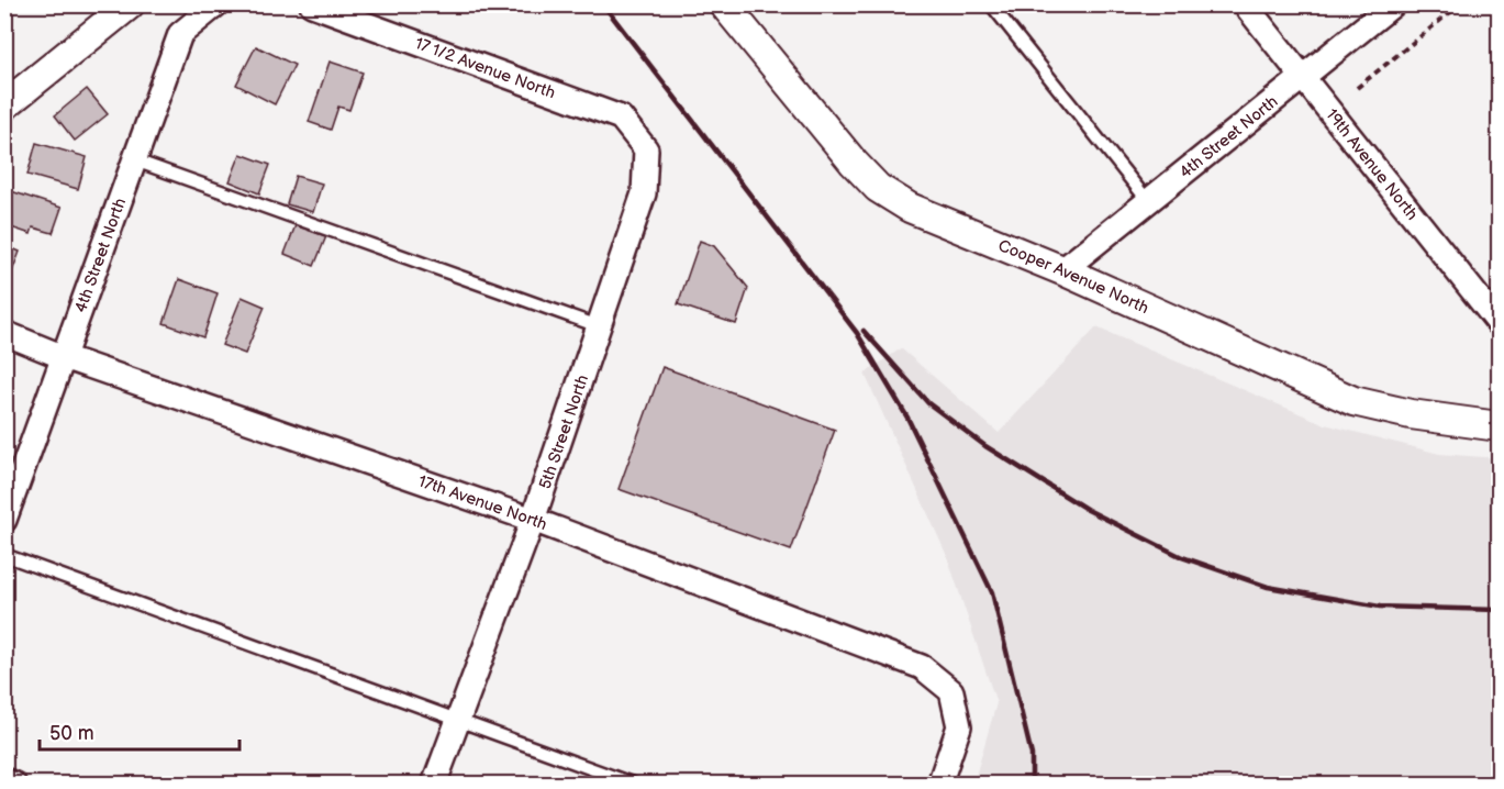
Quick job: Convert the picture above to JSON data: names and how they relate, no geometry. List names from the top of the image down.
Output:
{
  "streets": {
    "street": [
      "17 1/2 Avenue North",
      "4th Street North",
      "19th Avenue North",
      "Cooper Avenue North",
      "5th Street North",
      "17th Avenue North"
    ]
  },
  "crossings": [
    ["17 1/2 Avenue North", "5th Street North"],
    ["4th Street North", "19th Avenue North"],
    ["4th Street North", "Cooper Avenue North"],
    ["4th Street North", "17th Avenue North"],
    ["5th Street North", "17th Avenue North"]
  ],
  "scale_bar": "50 m"
}
